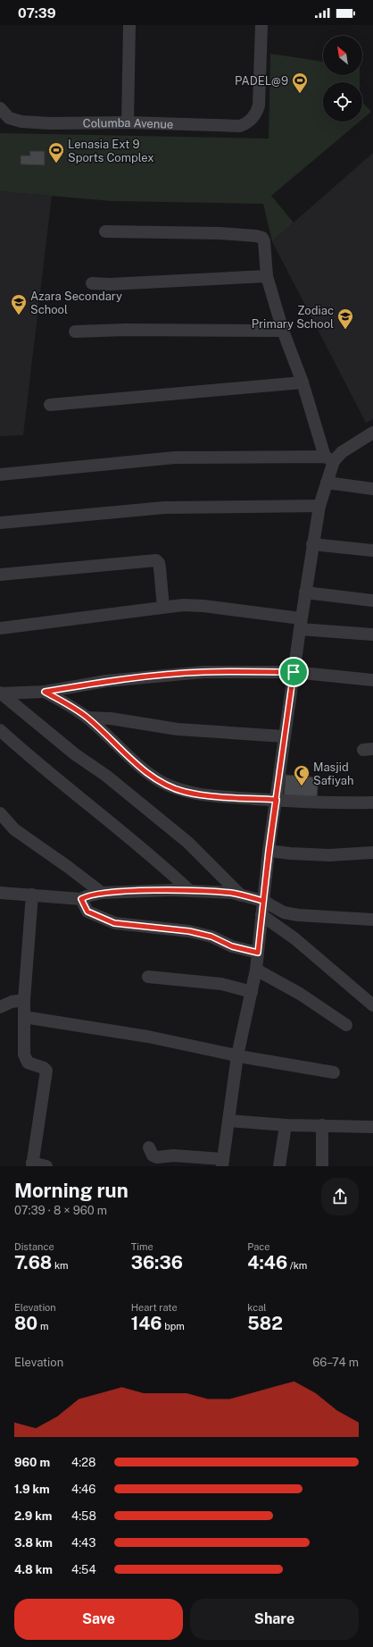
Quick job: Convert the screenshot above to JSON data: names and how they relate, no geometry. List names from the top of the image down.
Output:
{
  "streets": {
    "street": ["Columba Avenue"]
  },
  "places": {
    "sports": ["PADEL@9", "Lenasia Ext 9 Sports Complex"],
    "school or university": ["Azara Secondary School", "Zodiac Primary School"],
    "mosque": ["Masjid Safiyah"]
  },
  "north": "top left",
  "page": {
    "status": "07:39",
    "heading": ["Morning run", "07:39 · 8 × 960 m"],
    "stats": [
      ["Distance", "7.68 km"],
      ["Time", "36:36"],
      ["Pace", "4:46 /km"],
      ["Elevation", "80 m"],
      ["Heart rate", "146 bpm"],
      ["kcal", "582"]
    ],
    "chart": ["Elevation", "66–74 m"],
    "list": [
      {
        "name": "960 m",
        "note": "4:28"
      },
      {
        "name": "1.9 km",
        "note": "4:46"
      },
      {
        "name": "2.9 km",
        "note": "4:58"
      },
      {
        "name": "3.8 km",
        "note": "4:43"
      },
      {
        "name": "4.8 km",
        "note": "4:54"
      }
    ],
    "buttons": ["Save", "Share"]
  }
}
